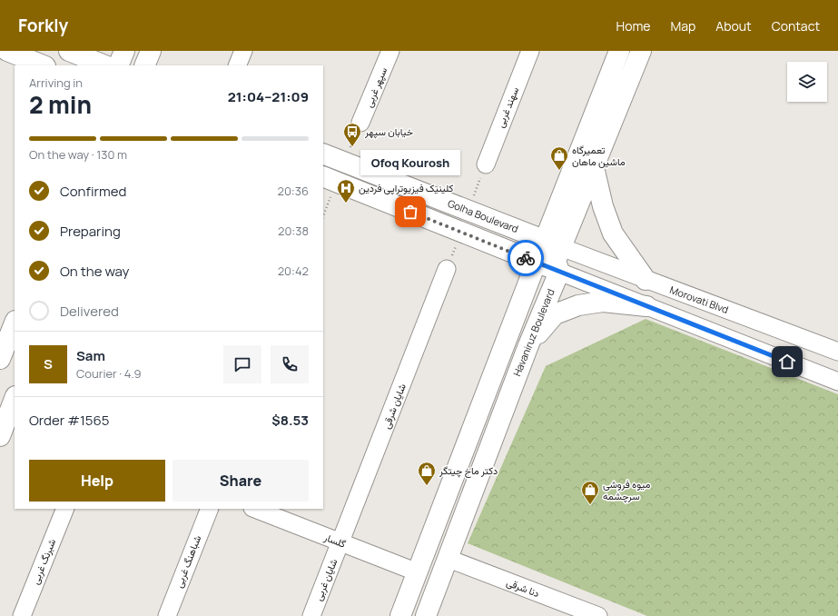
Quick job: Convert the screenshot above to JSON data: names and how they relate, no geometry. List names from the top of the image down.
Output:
{
  "streets": {
    "main road": ["Golha Boulevard", "Havaniruz Boulevard"],
    "street": [
      "سپهر غربی",
      "سهند غربی",
      "Morovati Blvd",
      "شایان شرقی",
      "گلسار",
      "شبرنگ غربی",
      "شباهنگ غربی",
      "شایان غربی",
      "دنا شرقی"
    ]
  },
  "crossings": [
    ["Golha Boulevard", "Morovati Blvd"],
    ["Golha Boulevard", "Havaniruz Boulevard"],
    ["Morovati Blvd", "Havaniruz Boulevard"],
    ["Havaniruz Boulevard", "گلسار"],
    ["Havaniruz Boulevard", "دنا شرقی"],
    ["شایان شرقی", "گلسار"],
    ["شایان شرقی", "شایان غربی"],
    ["گلسار", "شایان غربی"]
  ],
  "places": {
    "bus stop": ["خیابان سپهر"],
    "shop": ["تعمیرگاه ماشین ماهان", "دکتر ماخ چیتگر", "میوه فروشی سرچشمه"],
    "hospital": ["کلینیک فیزیوتراپی فردین"],
    "other": ["Ofoq Kourosh"]
  },
  "page": {
    "header": "Forkly",
    "nav": [
      "Home",
      "Map",
      "About",
      "Contact"
    ],
    "heading": ["2 min", "Arriving in", "21:04–21:09"],
    "panel": [
      "Sam",
      "Courier · 4.9",
      "Order #1565",
      "$8.53"
    ],
    "bar": "On the way · 130 m",
    "bubble": "Ofoq Kourosh",
    "list": [
      ["Confirmed", "20:36"],
      ["Preparing", "20:38"],
      ["On the way", "20:42"],
      "Delivered"
    ],
    "round": "S",
    "buttons": ["Help", "Share"]
  }
}
